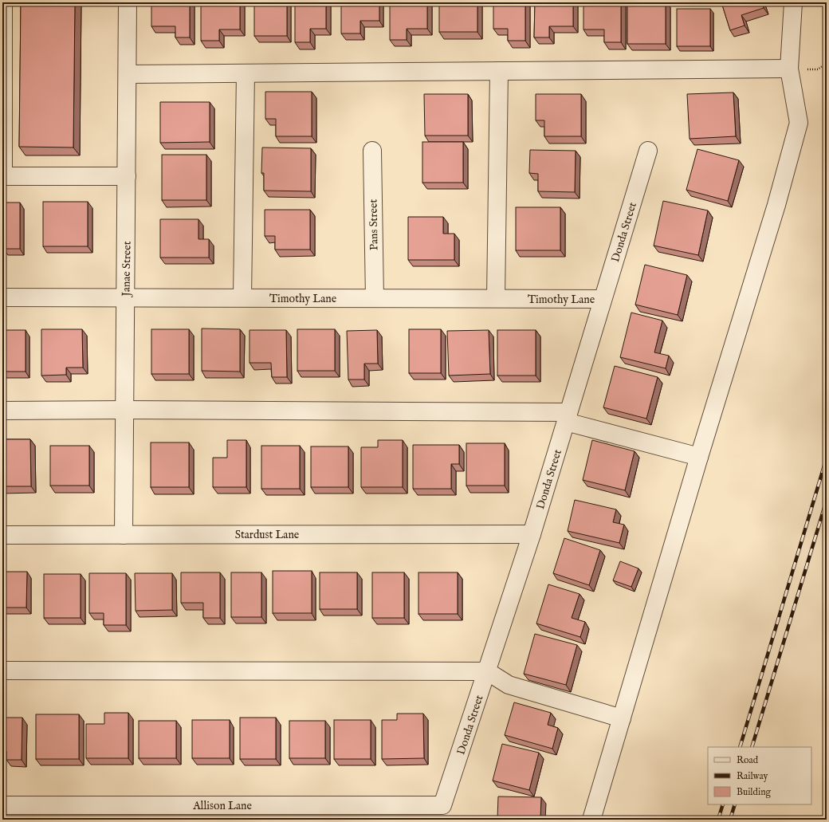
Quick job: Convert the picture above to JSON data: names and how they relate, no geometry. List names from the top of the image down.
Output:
{
  "streets": {
    "street": [
      "Pans Street",
      "Donda Street",
      "Janae Street",
      "Timothy Lane",
      "Stardust Lane",
      "Allison Lane"
    ]
  },
  "crossings": [
    ["Pans Street", "Timothy Lane"],
    ["Donda Street", "Timothy Lane"],
    ["Donda Street", "Stardust Lane"],
    ["Donda Street", "Allison Lane"],
    ["Janae Street", "Timothy Lane"],
    ["Janae Street", "Stardust Lane"]
  ],
  "legend": ["Road", "Railway", "Building"]
}
